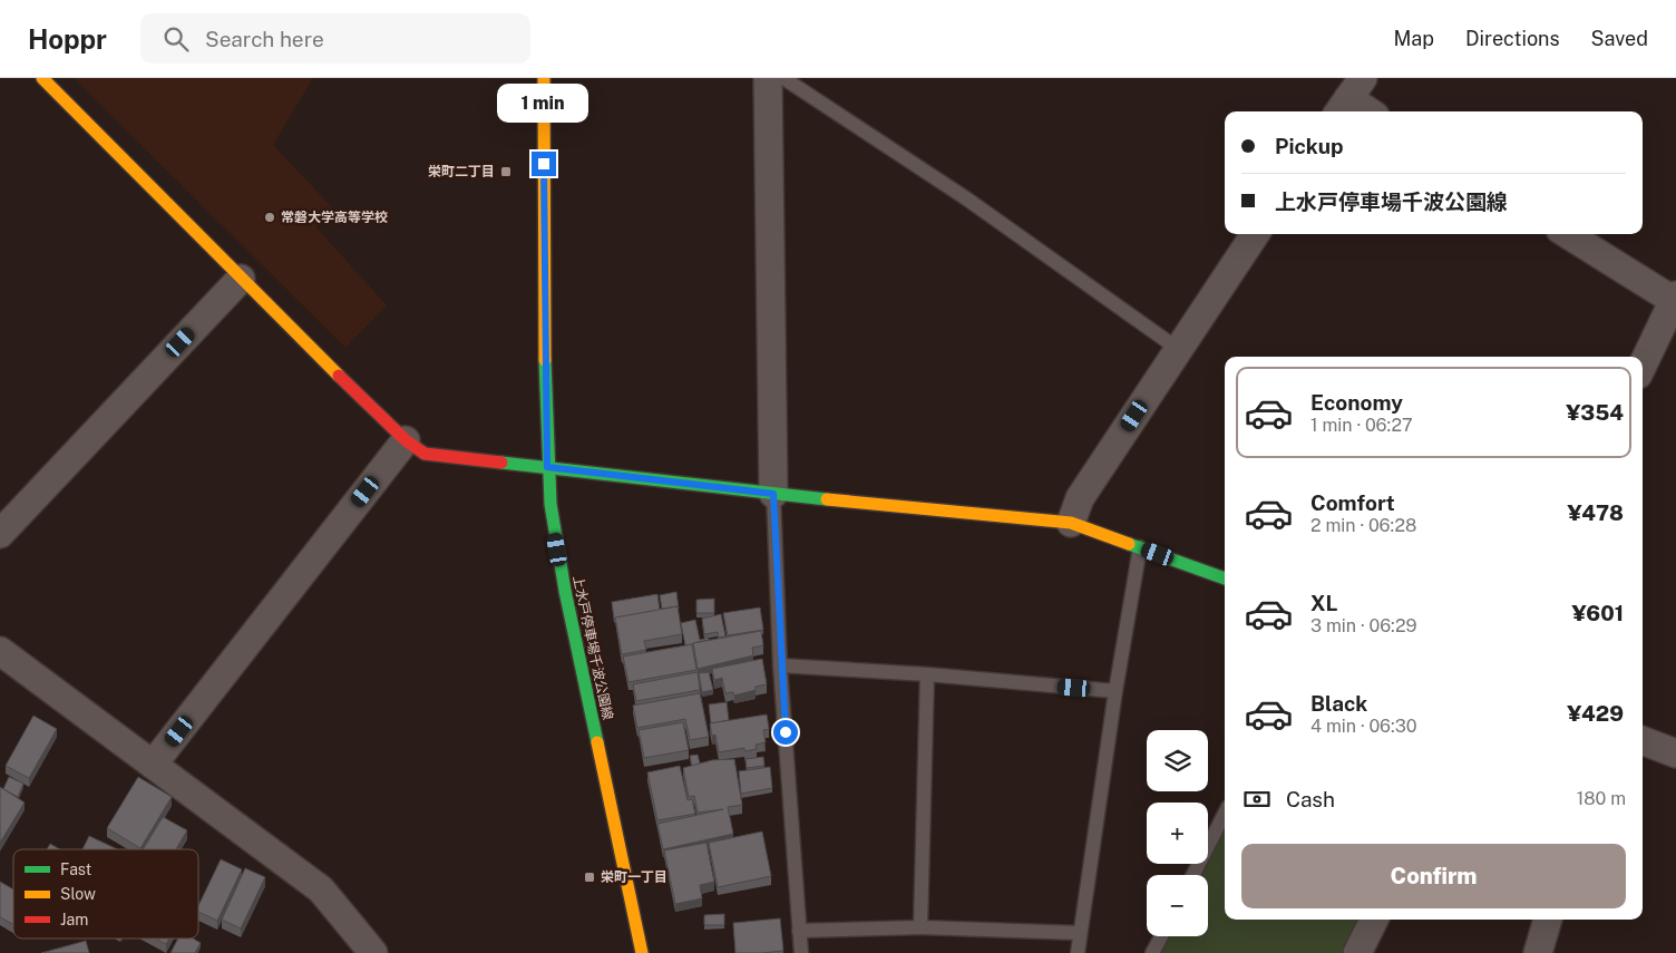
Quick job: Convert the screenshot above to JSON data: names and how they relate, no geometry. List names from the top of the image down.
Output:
{
  "streets": {
    "street": ["上水戸停車場千波公園線"]
  },
  "places": {
    "transit": ["栄町二丁目", "栄町一丁目"],
    "other": ["常磐大学高等学校"]
  },
  "legend": ["Fast", "Slow", "Jam"],
  "page": {
    "header": "Hoppr",
    "search": "Search here",
    "nav": ["Map", "Directions", "Saved"],
    "bubble": "1 min",
    "banner": ["Pickup", "上水戸停車場千波公園線"],
    "list": [
      {
        "name": "Economy",
        "note": "1 min · 06:27",
        "value": "¥354"
      },
      {
        "name": "Comfort",
        "note": "2 min · 06:28",
        "value": "¥478"
      },
      {
        "name": "XL",
        "note": "3 min · 06:29",
        "value": "¥601"
      },
      {
        "name": "Black",
        "note": "4 min · 06:30",
        "value": "¥429"
      }
    ],
    "map_buttons": ["+", "−"],
    "pay": ["Cash", "180 m"],
    "buttons": "Confirm"
  }
}
